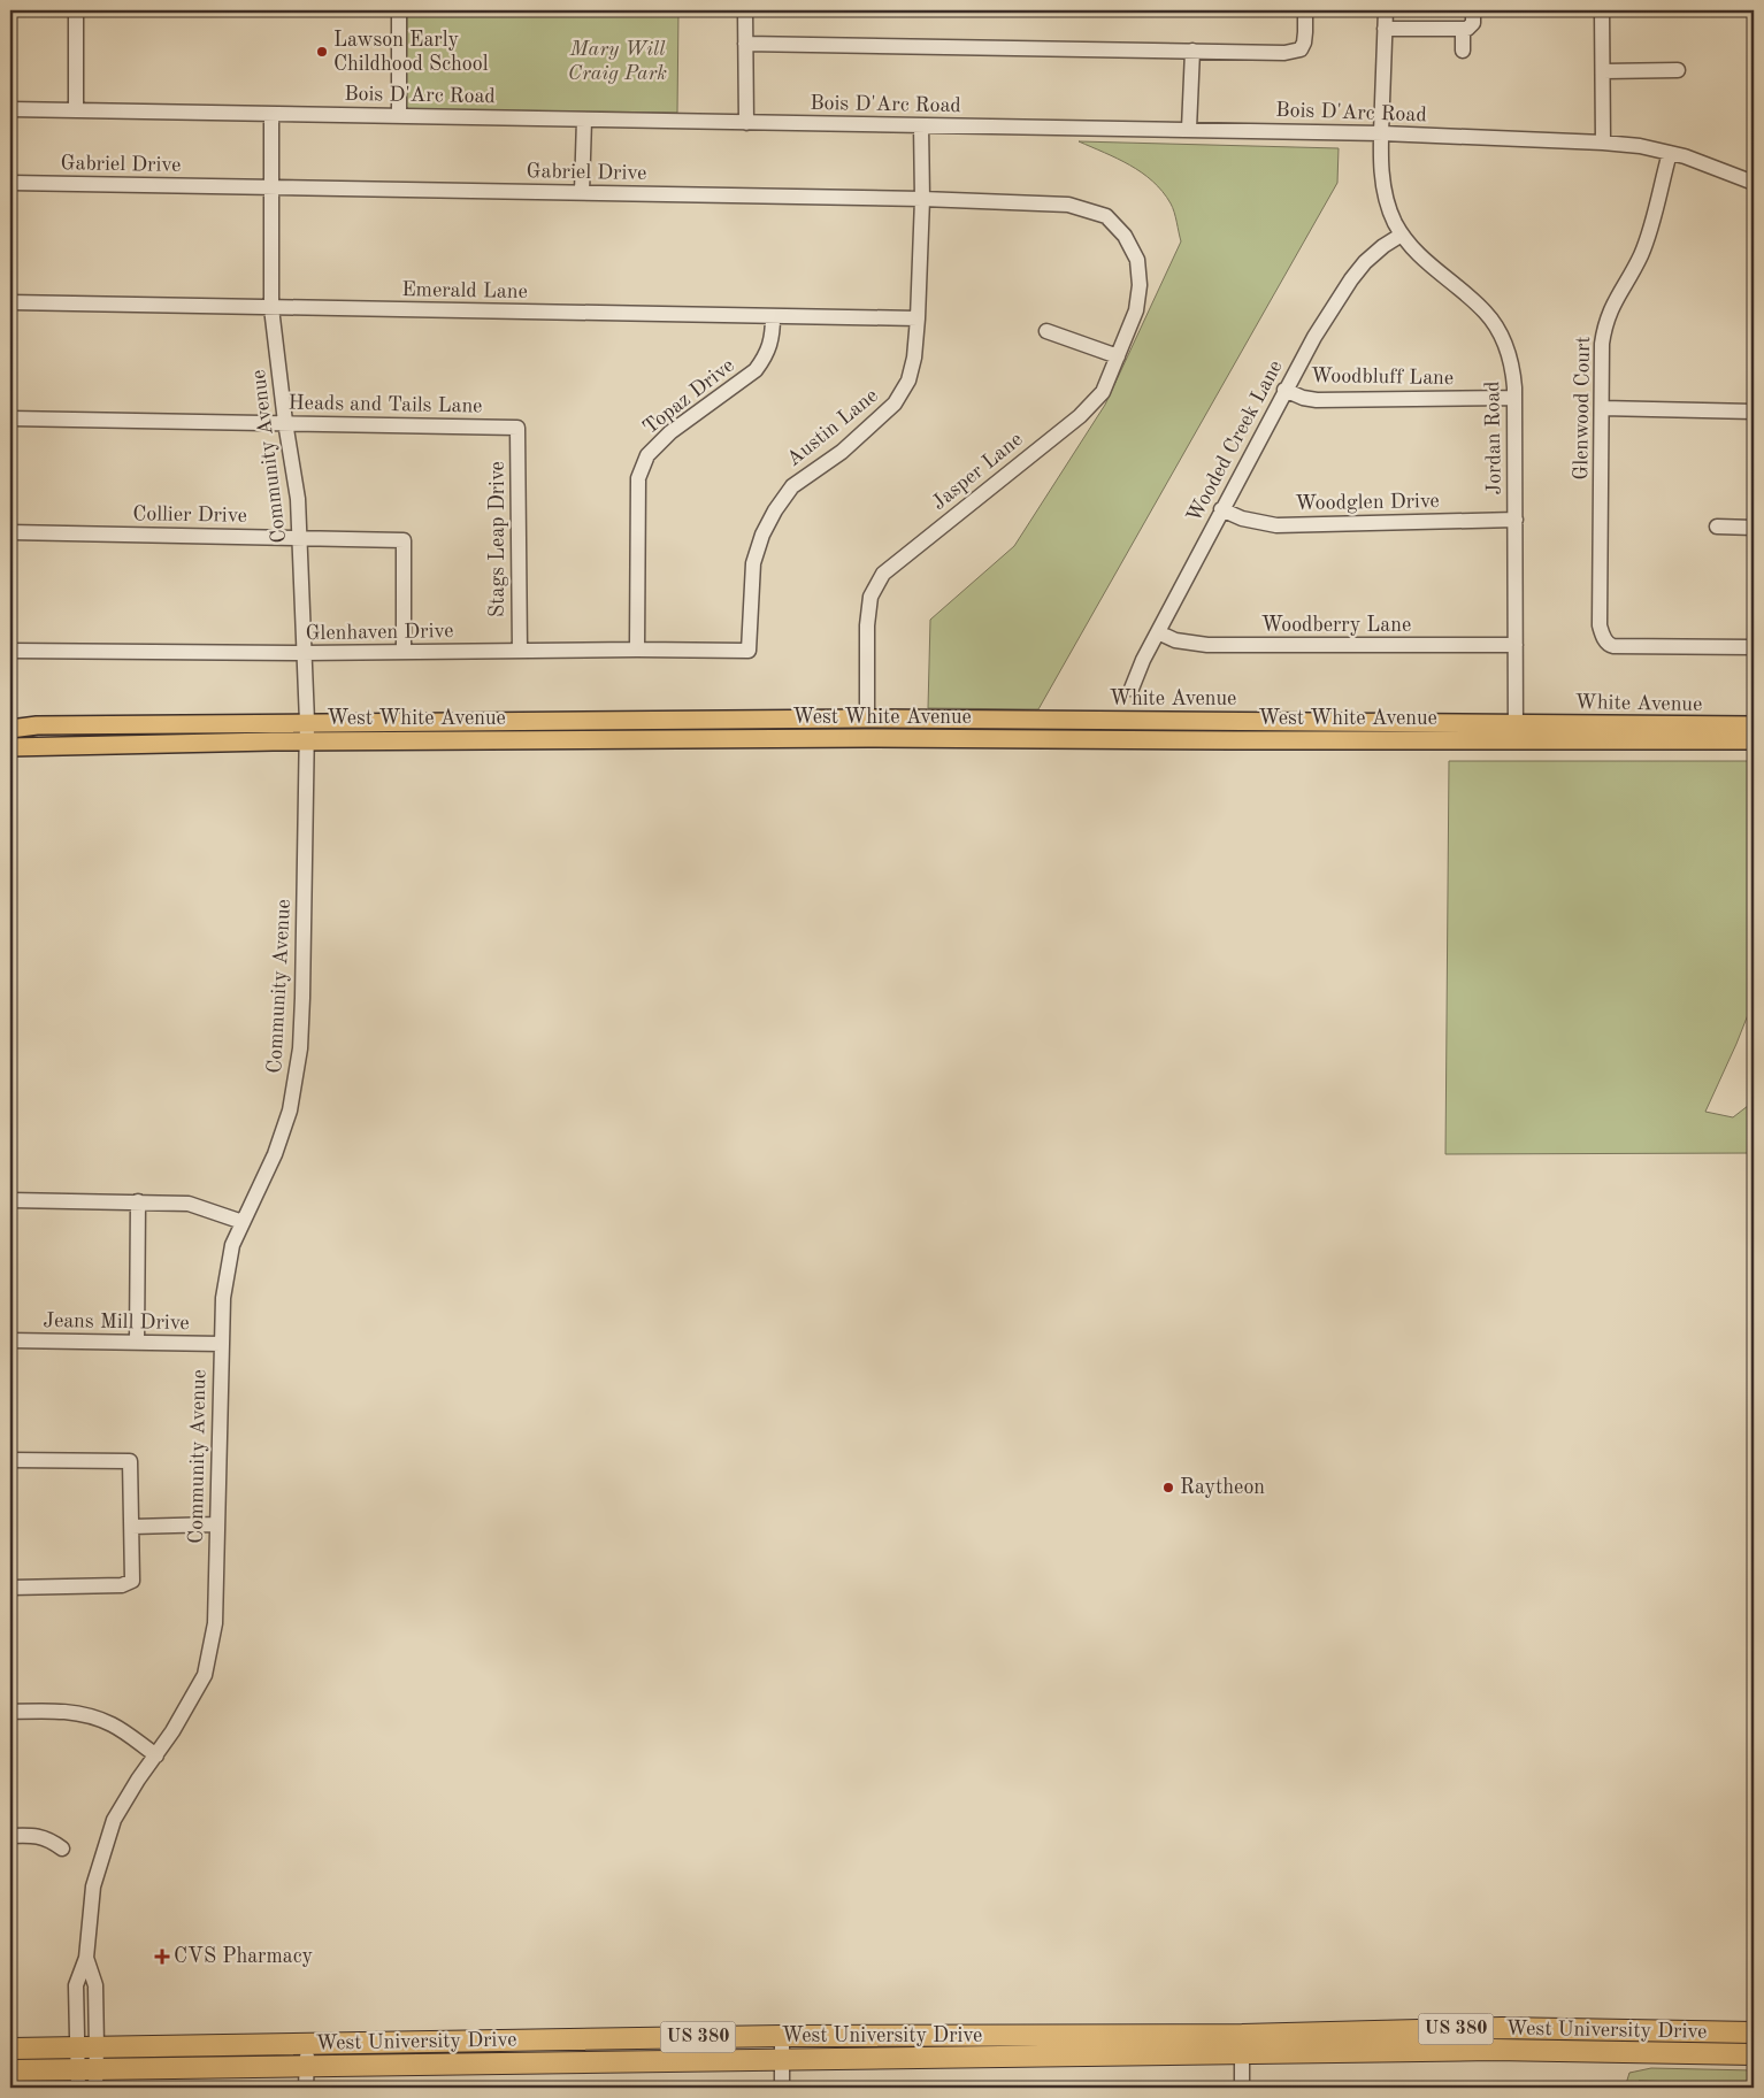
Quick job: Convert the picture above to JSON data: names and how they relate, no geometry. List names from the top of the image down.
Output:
{
  "streets": {
    "highway": ["US 380", "West University Drive"],
    "main road": ["White Avenue", "West White Avenue"],
    "street": [
      "Bois D'Arc Road",
      "Gabriel Drive",
      "Emerald Lane",
      "Woodbluff Lane",
      "Topaz Drive",
      "Heads and Tails Lane",
      "Glenwood Court",
      "Austin Lane",
      "Jordan Road",
      "Wooded Creek Lane",
      "Community Avenue",
      "Jasper Lane",
      "Woodglen Drive",
      "Collier Drive",
      "Stags Leap Drive",
      "Woodberry Lane",
      "Glenhaven Drive",
      "Jeans Mill Drive"
    ]
  },
  "crossings": [
    ["Bois D'Arc Road", "Glenwood Court"],
    ["Bois D'Arc Road", "Austin Lane"],
    ["Bois D'Arc Road", "Jordan Road"],
    ["Bois D'Arc Road", "Community Avenue"],
    ["Gabriel Drive", "Austin Lane"],
    ["Gabriel Drive", "Community Avenue"],
    ["Gabriel Drive", "Jasper Lane"],
    ["Emerald Lane", "Topaz Drive"],
    ["Emerald Lane", "Austin Lane"],
    ["Emerald Lane", "Community Avenue"],
    ["Woodbluff Lane", "Jordan Road"],
    ["Woodbluff Lane", "Wooded Creek Lane"],
    ["Topaz Drive", "Glenhaven Drive"],
    ["Heads and Tails Lane", "Community Avenue"],
    ["Heads and Tails Lane", "Stags Leap Drive"],
    ["Austin Lane", "Glenhaven Drive"],
    ["Jordan Road", "Wooded Creek Lane"],
    ["Jordan Road", "Woodglen Drive"],
    ["Jordan Road", "Woodberry Lane"],
    ["Jordan Road", "White Avenue"],
    ["Jordan Road", "West White Avenue"],
    ["Wooded Creek Lane", "Woodglen Drive"],
    ["Wooded Creek Lane", "Woodberry Lane"],
    ["Community Avenue", "Collier Drive"],
    ["Community Avenue", "Glenhaven Drive"],
    ["Community Avenue", "West White Avenue"],
    ["Community Avenue", "Jeans Mill Drive"],
    ["Community Avenue", "West University Drive"],
    ["Jasper Lane", "White Avenue"],
    ["Jasper Lane", "West White Avenue"],
    ["Collier Drive", "Glenhaven Drive"],
    ["Stags Leap Drive", "Glenhaven Drive"],
    ["White Avenue", "West White Avenue"]
  ],
  "parks": ["Mary Will Craig Park"],
  "places": {
    "other": ["Lawson Early Childhood School", "Raytheon"],
    "health": ["CVS Pharmacy"]
  }
}
